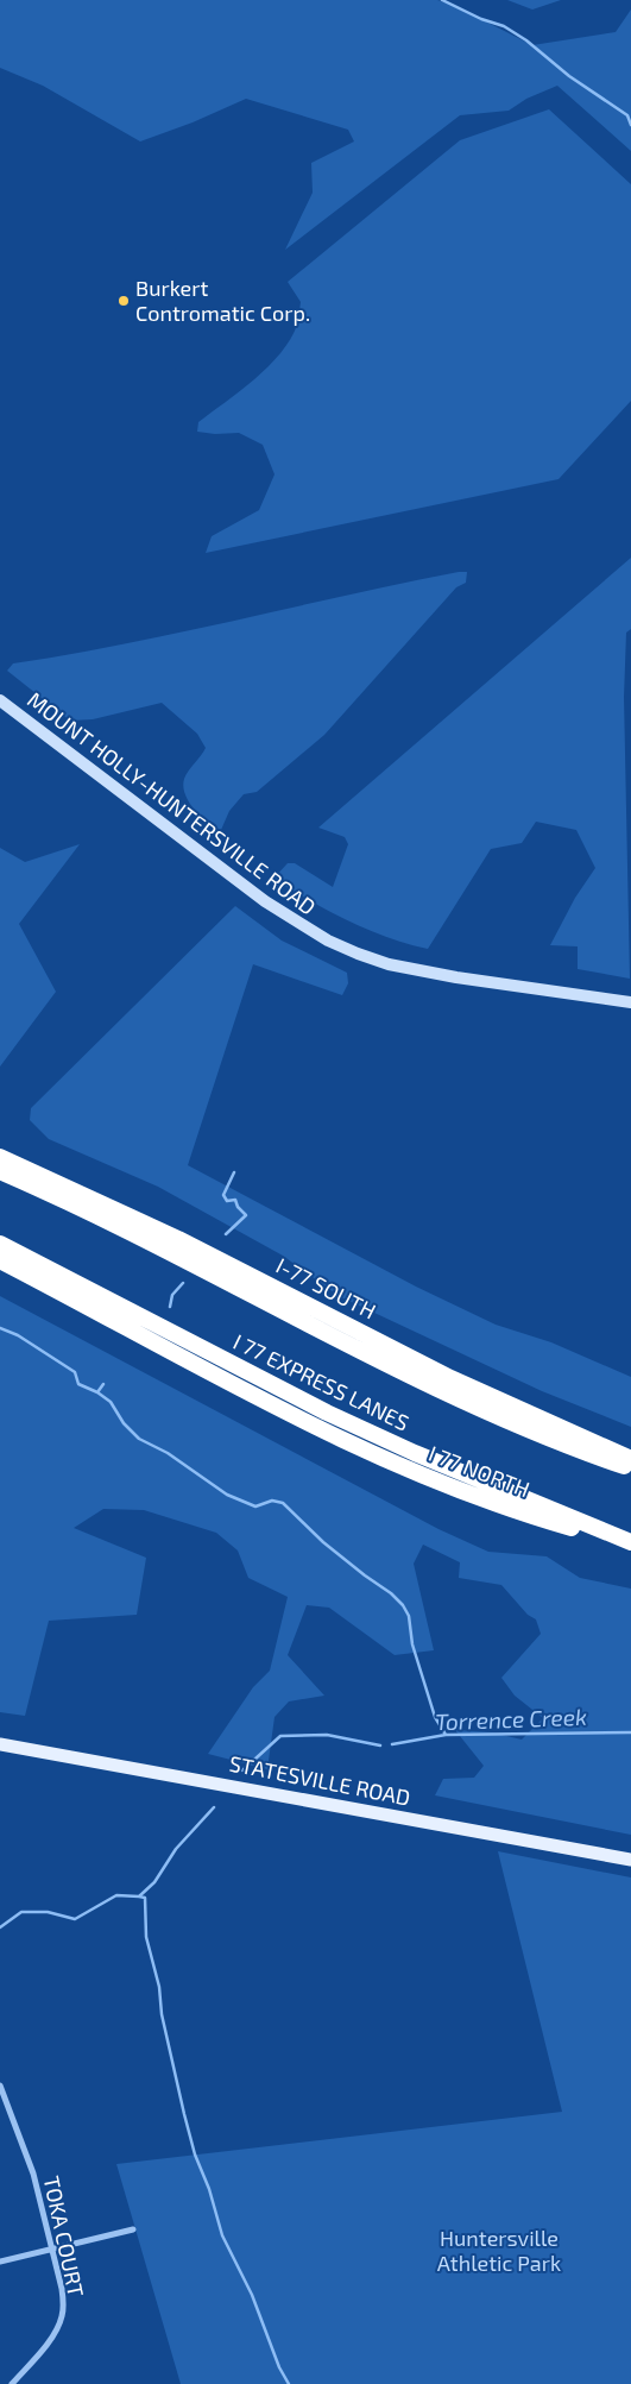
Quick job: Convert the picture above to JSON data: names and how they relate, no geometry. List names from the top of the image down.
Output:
{
  "streets": {
    "highway": ["I-77 SOUTH", "I 77 EXPRESS LANES", "I 77 NORTH"],
    "main road": ["MOUNT HOLLY-HUNTERSVILLE ROAD", "STATESVILLE ROAD"],
    "street": ["TOKA COURT"]
  },
  "crossings": [
    ["I 77 EXPRESS LANES", "I 77 NORTH"]
  ],
  "water": ["Torrence Creek"],
  "parks": ["Huntersville Athletic Park"],
  "places": ["Burkert Contromatic Corp."]
}
